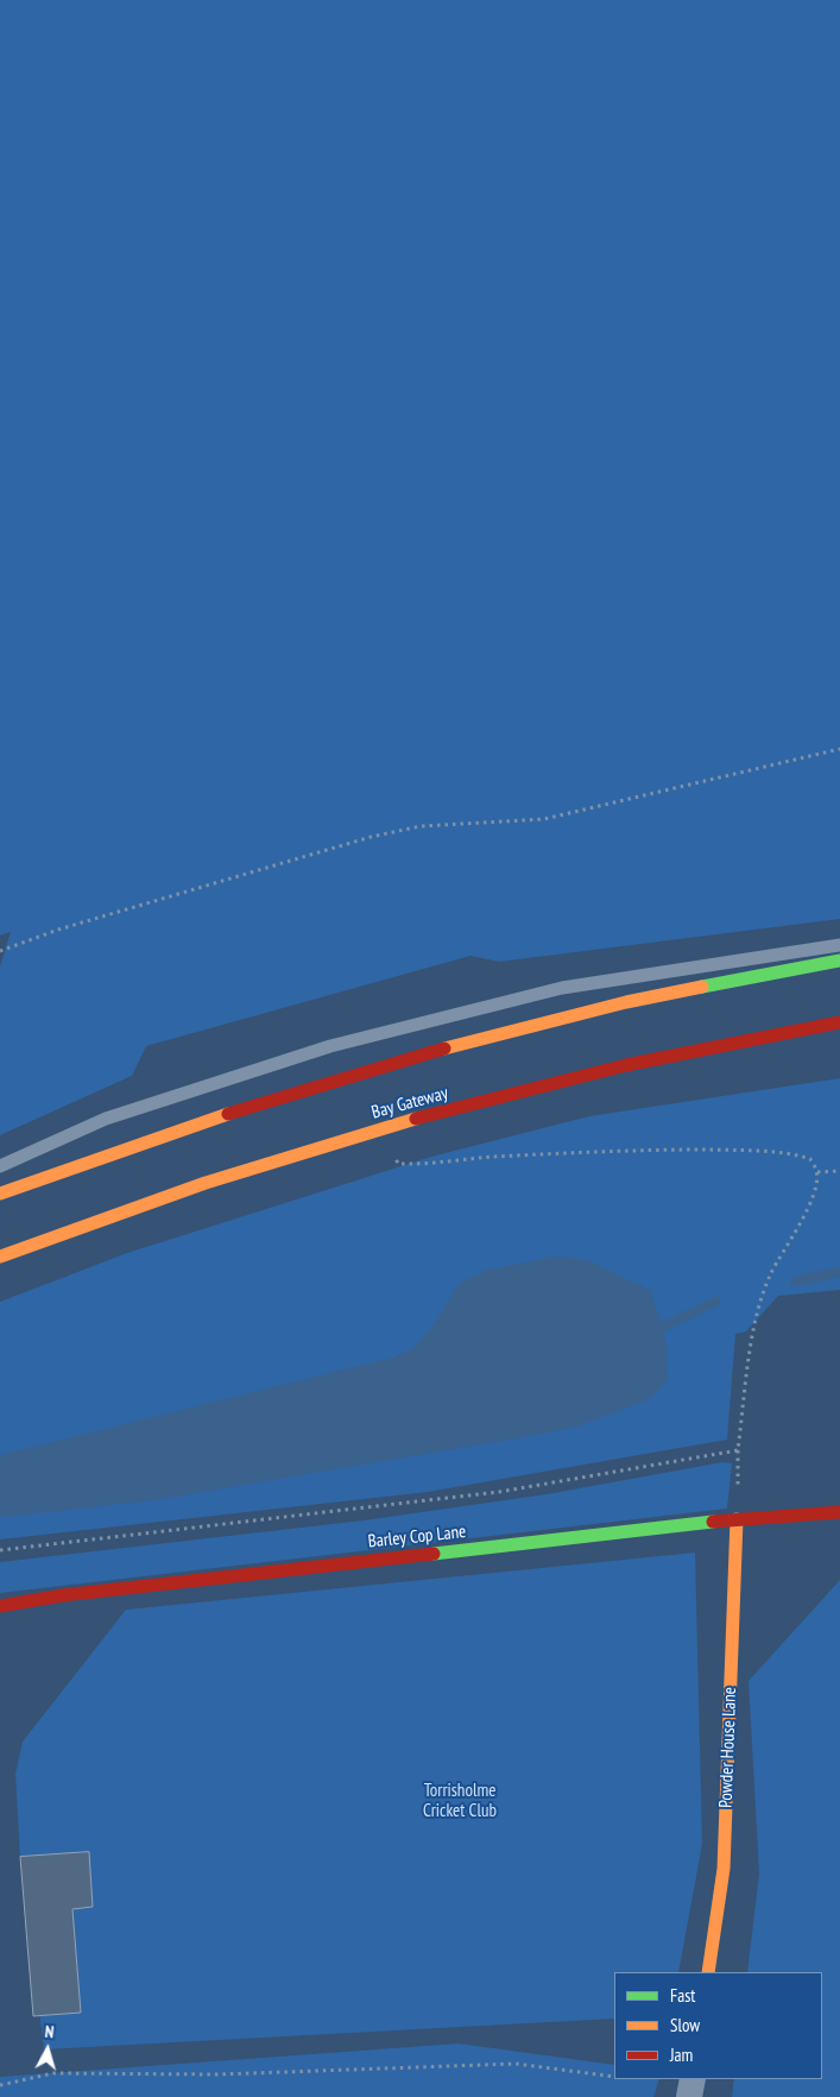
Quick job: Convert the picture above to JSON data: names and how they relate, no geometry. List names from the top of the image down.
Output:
{
  "streets": {
    "main road": ["Bay Gateway", "Barley Cop Lane", "Powder House Lane"]
  },
  "crossings": [
    ["Barley Cop Lane", "Powder House Lane"]
  ],
  "parks": ["Torrisholme Cricket Club"],
  "legend": ["Fast", "Slow", "Jam"],
  "north": "top"
}
